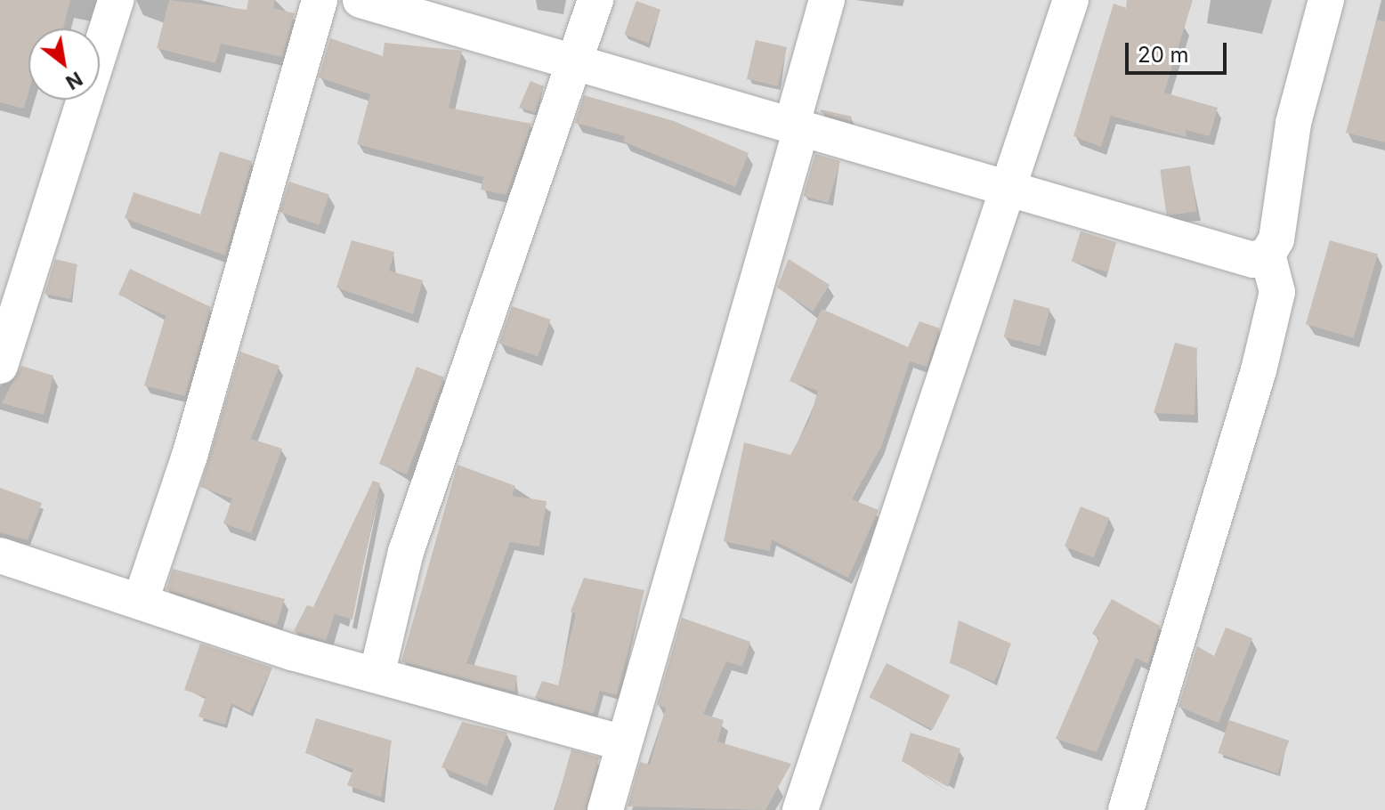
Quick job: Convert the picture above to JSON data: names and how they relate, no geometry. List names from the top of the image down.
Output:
{
  "scale_bar": "20 m",
  "north": "bottom right"
}
